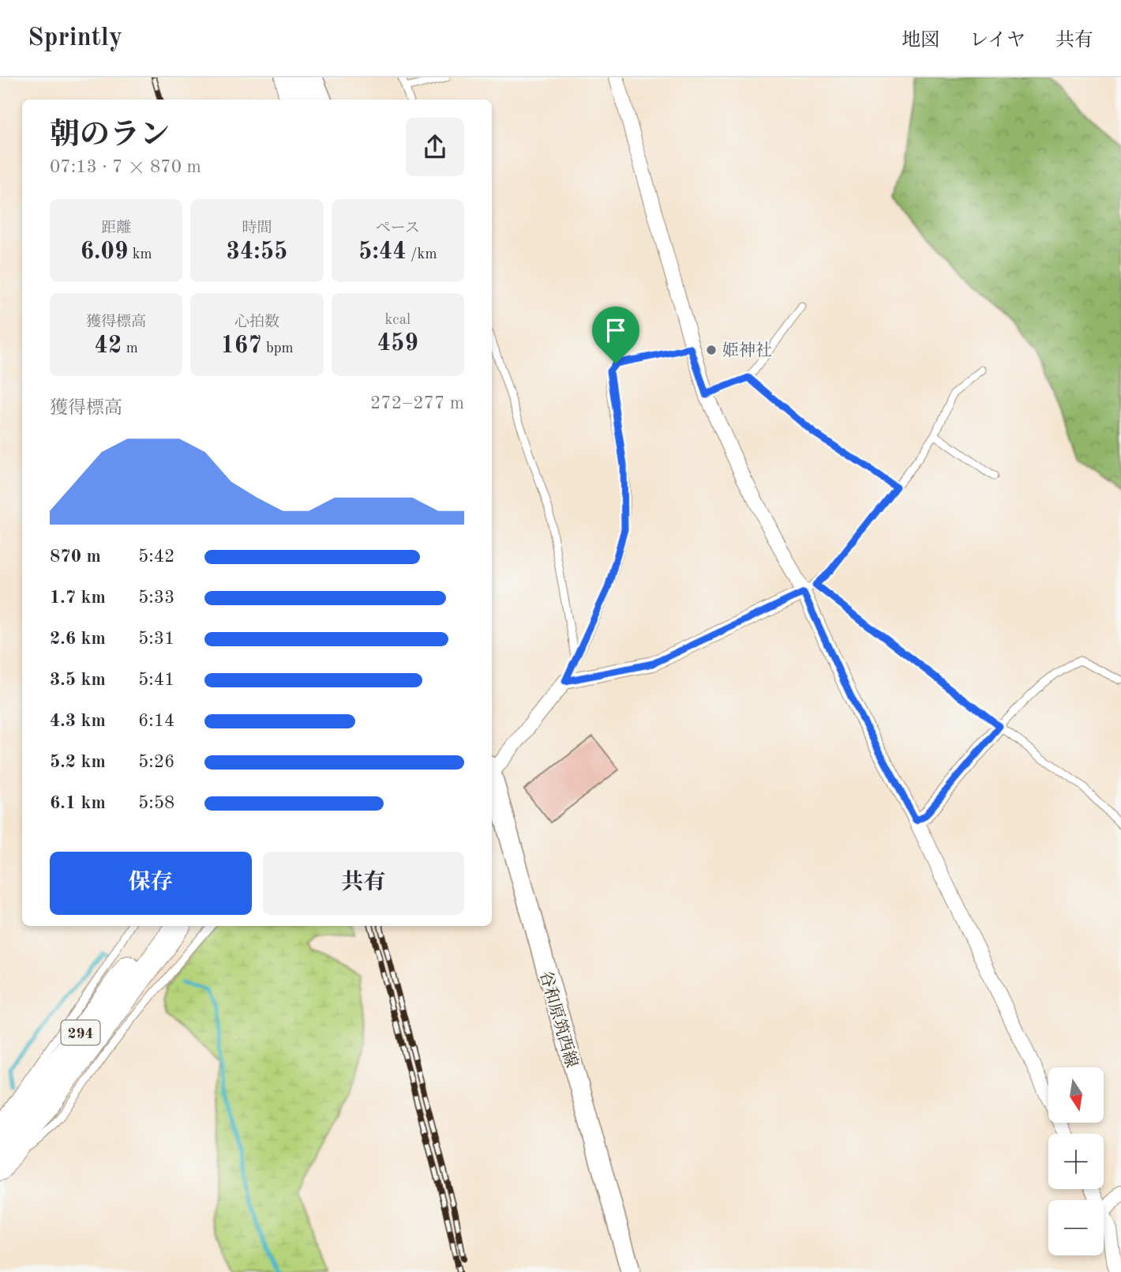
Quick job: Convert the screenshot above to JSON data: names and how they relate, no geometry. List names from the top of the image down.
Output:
{
  "streets": {
    "highway": ["294"],
    "main road": ["谷和原筑西線"]
  },
  "places": ["姫神社"],
  "north": "bottom",
  "page": {
    "header": "Sprintly",
    "nav": ["地図", "レイヤ", "共有"],
    "heading": ["朝のラン", "07:13 · 7 × 870 m"],
    "stats": [
      ["距離", "6.09 km"],
      ["時間", "34:55"],
      ["ペース", "5:44 /km"],
      ["獲得標高", "42 m"],
      ["心拍数", "167 bpm"],
      ["kcal", "459"]
    ],
    "chart": ["獲得標高", "272–277 m"],
    "list": [
      {
        "name": "870 m",
        "note": "5:42"
      },
      {
        "name": "1.7 km",
        "note": "5:33"
      },
      {
        "name": "2.6 km",
        "note": "5:31"
      },
      {
        "name": "3.5 km",
        "note": "5:41"
      },
      {
        "name": "4.3 km",
        "note": "6:14"
      },
      {
        "name": "5.2 km",
        "note": "5:26"
      },
      {
        "name": "6.1 km",
        "note": "5:58"
      }
    ],
    "buttons": ["保存", "共有"],
    "map_buttons": ["+", "−"]
  }
}
